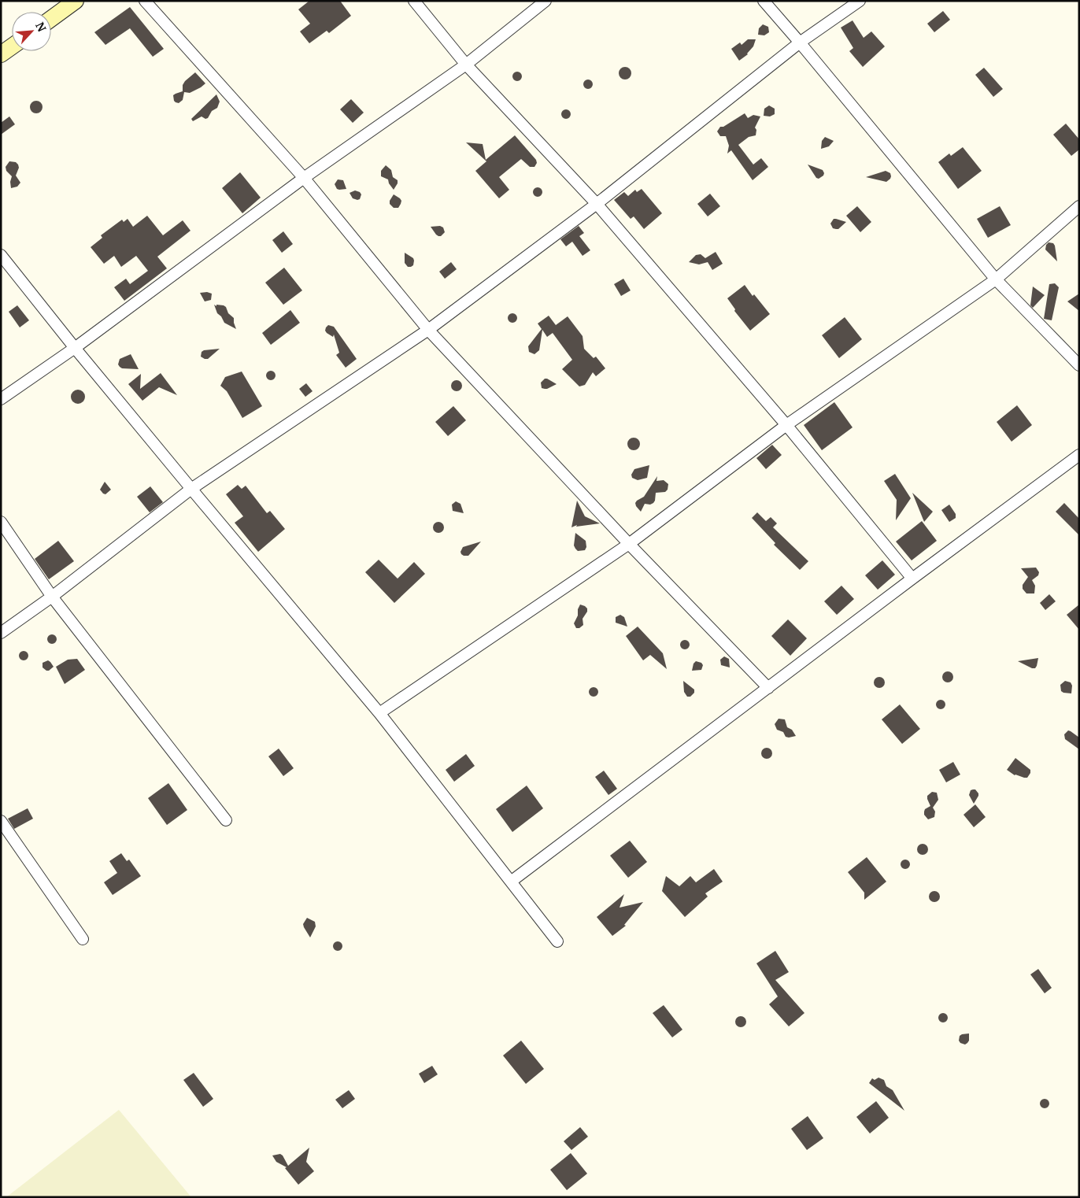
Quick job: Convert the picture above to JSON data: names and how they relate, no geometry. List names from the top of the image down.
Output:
{
  "north": "top right"
}
